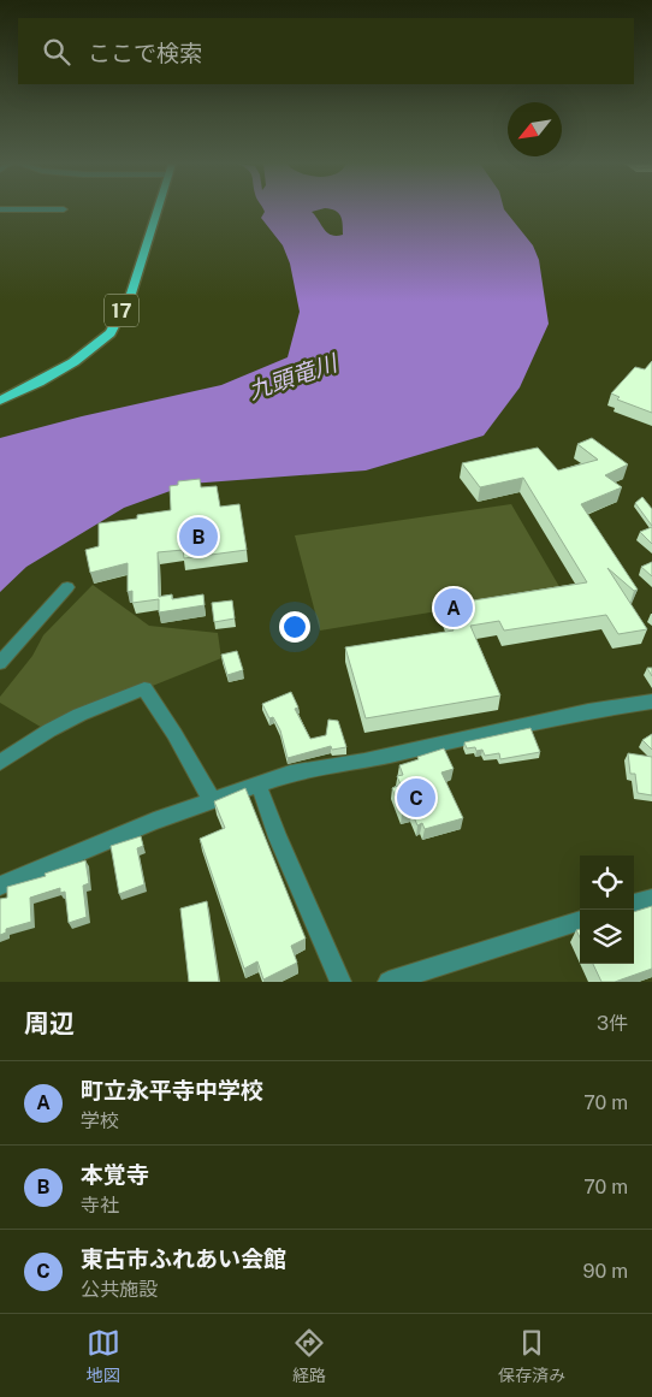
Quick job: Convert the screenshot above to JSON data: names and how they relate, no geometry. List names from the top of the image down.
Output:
{
  "streets": {
    "main road": ["17"]
  },
  "water": ["九頭竜川"],
  "north": "bottom left",
  "page": {
    "search": "ここで検索",
    "pins": ["B", "A", "C"],
    "heading": ["周辺", "3件"],
    "list": [
      {
        "mark": "A",
        "name": "町立永平寺中学校",
        "note": "学校",
        "value": "70 m"
      },
      {
        "mark": "B",
        "name": "本覚寺",
        "note": "寺社",
        "value": "70 m"
      },
      {
        "mark": "C",
        "name": "東古市ふれあい会館",
        "note": "公共施設",
        "value": "90 m"
      }
    ],
    "nav": ["地図", "経路", "保存済み"]
  }
}
